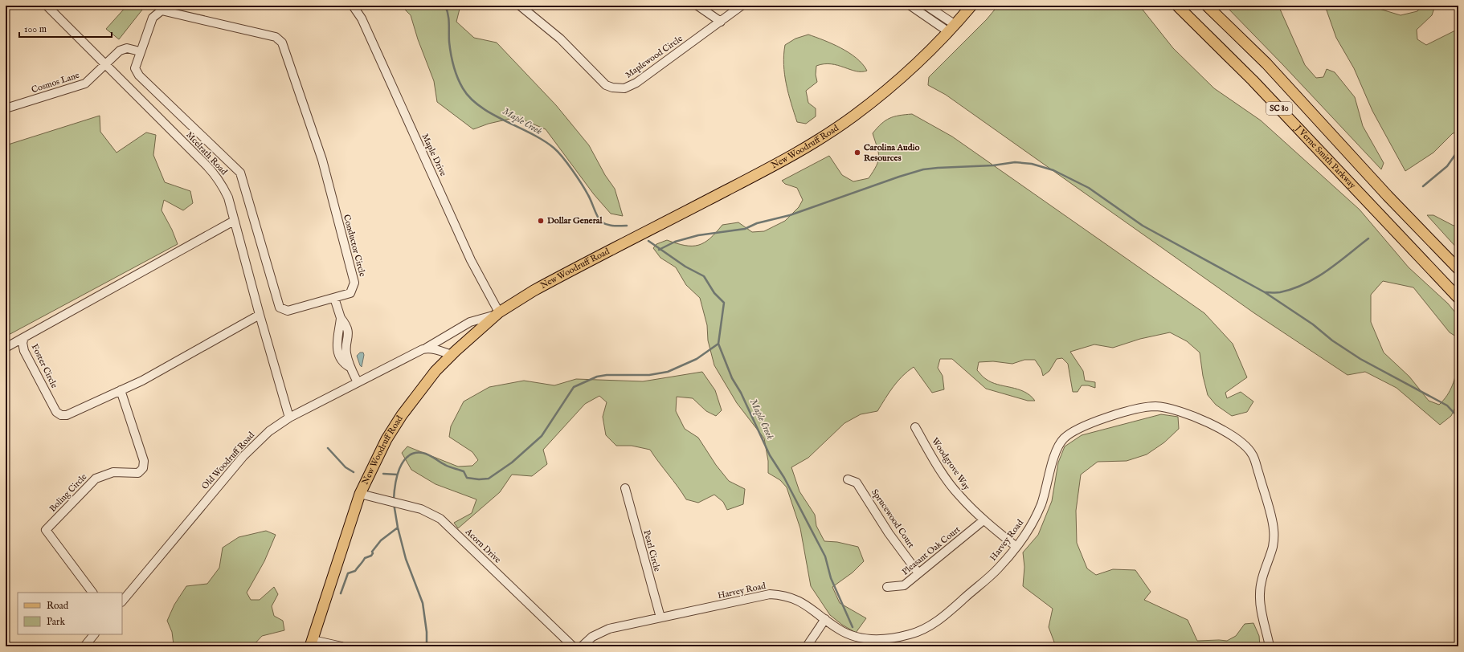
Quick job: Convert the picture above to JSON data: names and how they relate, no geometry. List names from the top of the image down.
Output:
{
  "streets": {
    "main road": ["SC 80", "New Woodruff Road", "J Verne Smith Parkway"],
    "street": [
      "Maplewood Circle",
      "Cosmos Lane",
      "Mcelrath Road",
      "Maple Drive",
      "Conductor Circle",
      "Foster Circle",
      "Old Woodruff Road",
      "Woodgrove Way",
      "Boling Circle",
      "Sprucewood Court",
      "Harvey Road",
      "Acorn Drive",
      "Pearl Circle",
      "Pleasant Oak Court"
    ]
  },
  "crossings": [
    ["Cosmos Lane", "Mcelrath Road"],
    ["New Woodruff Road", "Maple Drive"],
    ["New Woodruff Road", "Old Woodruff Road"],
    ["New Woodruff Road", "Acorn Drive"],
    ["Mcelrath Road", "Foster Circle"],
    ["Mcelrath Road", "Old Woodruff Road"],
    ["Maple Drive", "Old Woodruff Road"],
    ["Foster Circle", "Boling Circle"],
    ["Woodgrove Way", "Harvey Road"],
    ["Woodgrove Way", "Pleasant Oak Court"],
    ["Sprucewood Court", "Pleasant Oak Court"],
    ["Harvey Road", "Pearl Circle"]
  ],
  "water": ["Maple Creek"],
  "places": ["Carolina Audio Resources", "Dollar General"],
  "legend": ["Road", "Park"],
  "scale_bar": "100 m"
}
